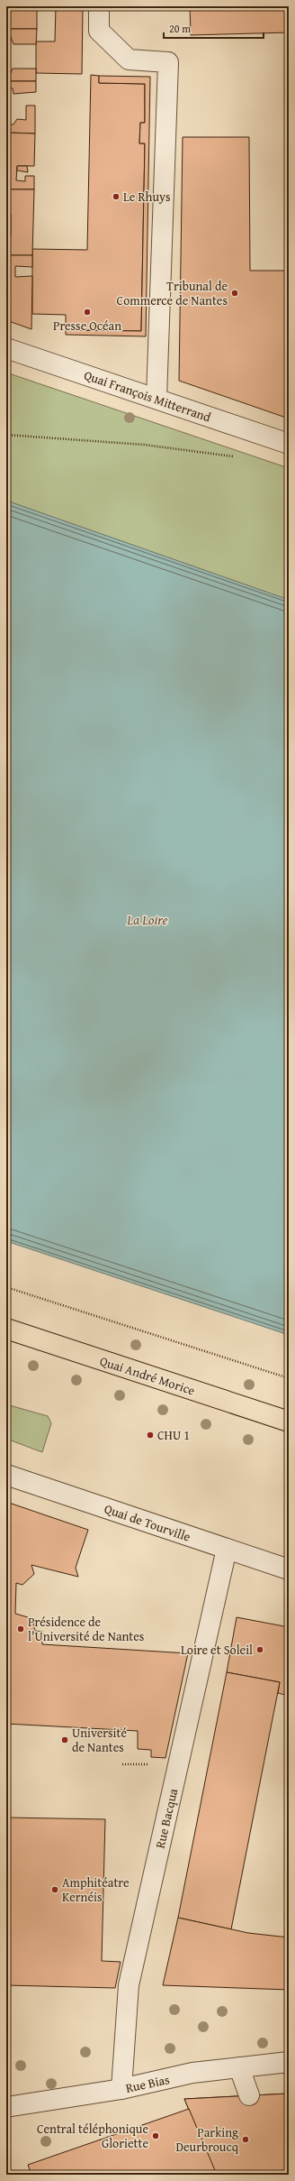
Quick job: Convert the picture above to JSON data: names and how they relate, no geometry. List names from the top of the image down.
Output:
{
  "streets": {
    "main road": ["Quai André Morice"],
    "street": [
      "Quai François Mitterrand",
      "Quai de Tourville",
      "Rue Bacqua",
      "Rue Bias"
    ]
  },
  "crossings": [
    ["Quai de Tourville", "Rue Bacqua"],
    ["Rue Bacqua", "Rue Bias"]
  ],
  "water": ["La Loire"],
  "places": [
    "Le Rhuys",
    "Tribunal de Commerce de Nantes",
    "Presse Océan",
    "CHU 1",
    "Présidence de l'Université de Nantes",
    "Loire et Soleil",
    "Université de Nantes",
    "Amphitéatre Kernéis",
    "Central téléphonique Gloriette",
    "Parking Deurbroucq"
  ],
  "scale_bar": "20 m"
}
